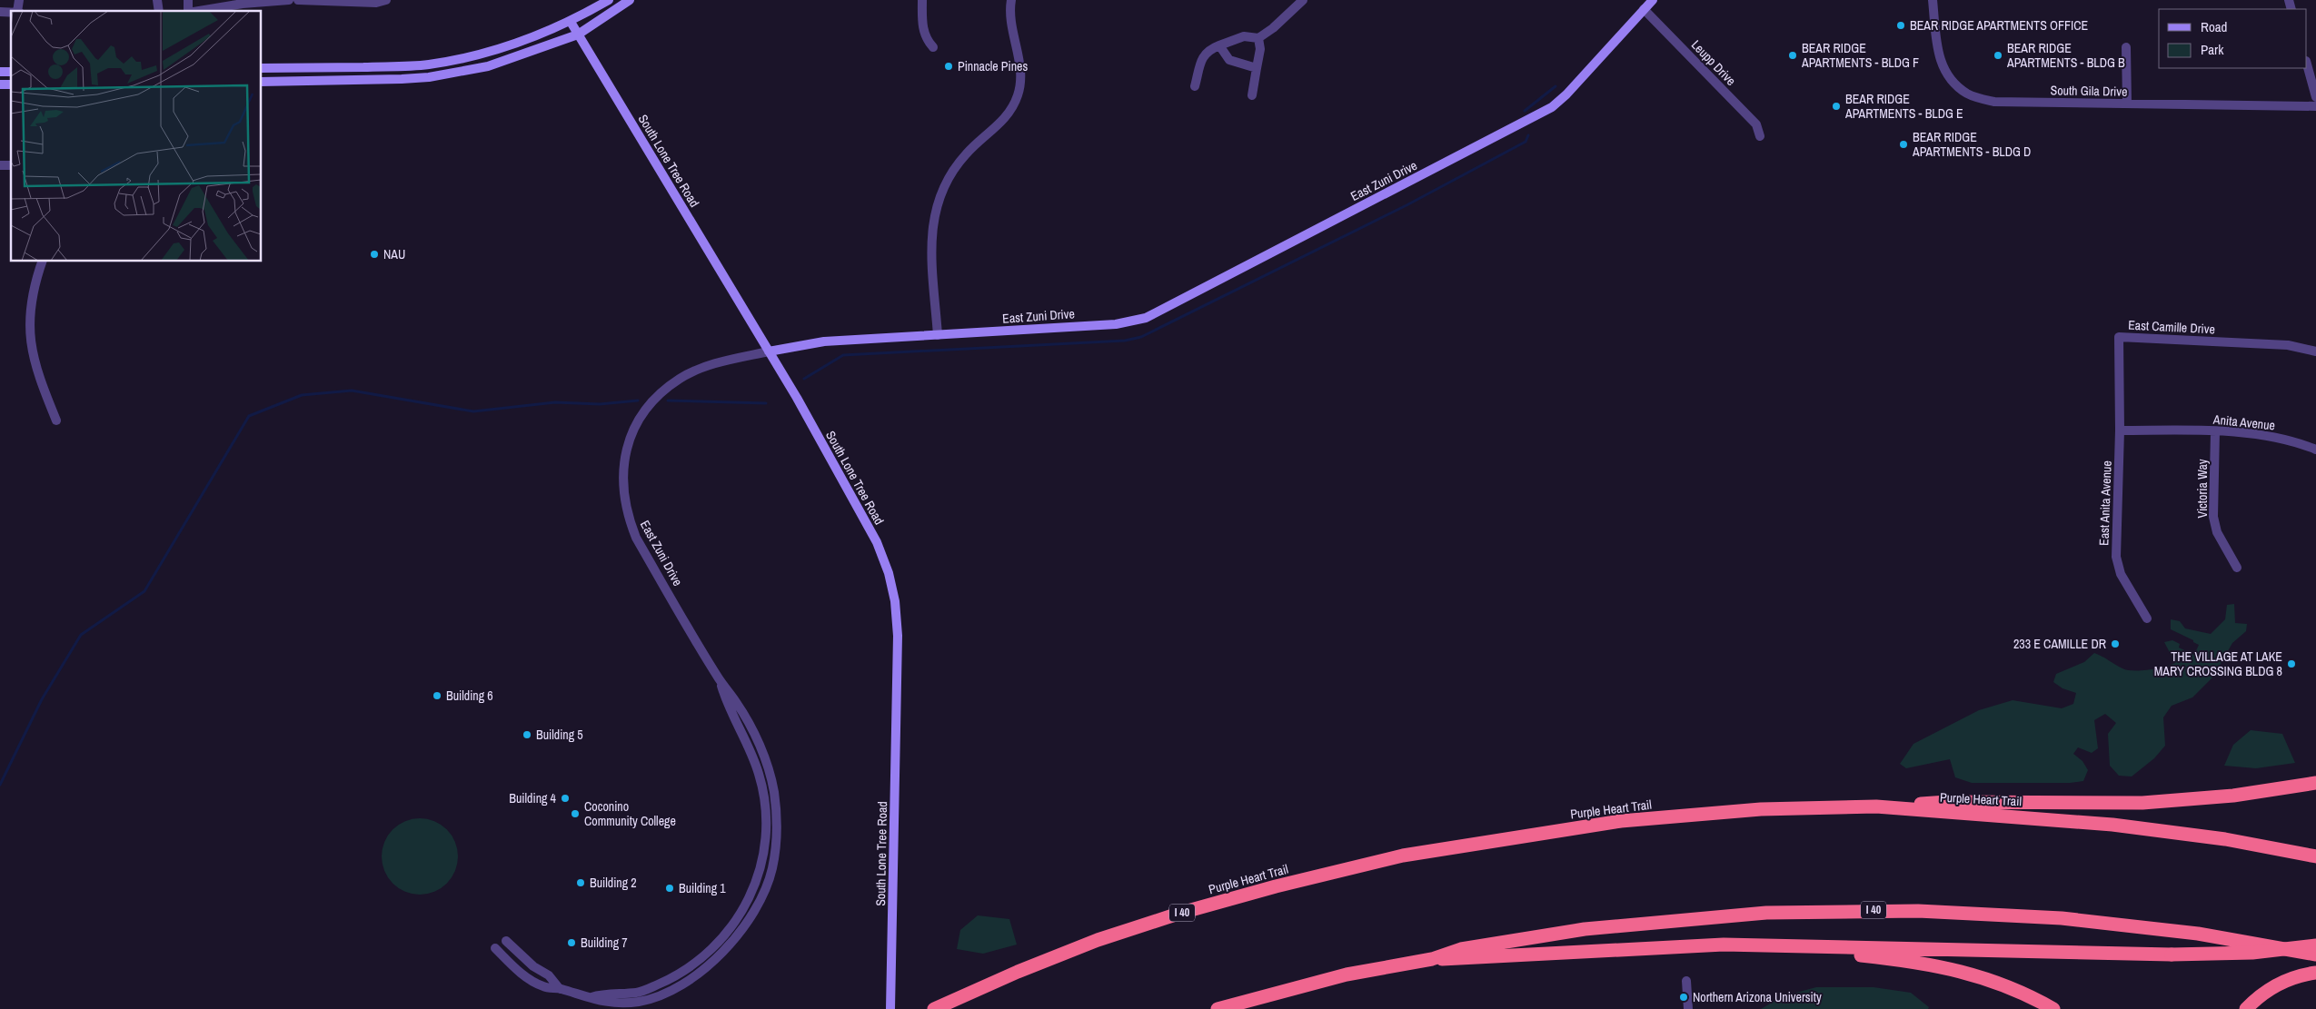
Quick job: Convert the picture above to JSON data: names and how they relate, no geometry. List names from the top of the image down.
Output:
{
  "streets": {
    "highway": ["Purple Heart Trail", "I 40"],
    "street": [
      "Leupp Drive",
      "South Gila Drive",
      "South Lone Tree Road",
      "East Zuni Drive",
      "East Camille Drive",
      "Anita Avenue",
      "Victoria Way",
      "East Anita Avenue"
    ]
  },
  "crossings": [
    ["Leupp Drive", "East Zuni Drive"],
    ["South Lone Tree Road", "East Zuni Drive"],
    ["East Camille Drive", "Anita Avenue"],
    ["East Camille Drive", "East Anita Avenue"],
    ["Anita Avenue", "Victoria Way"],
    ["Anita Avenue", "East Anita Avenue"]
  ],
  "places": [
    "BEAR RIDGE APARTMENTS OFFICE",
    "BEAR RIDGE APARTMENTS - BLDG F",
    "BEAR RIDGE APARTMENTS - BLDG B",
    "Pinnacle Pines",
    "BEAR RIDGE APARTMENTS - BLDG E",
    "BEAR RIDGE APARTMENTS - BLDG D",
    "NAU",
    "233 E CAMILLE DR",
    "THE VILLAGE AT LAKE MARY CROSSING BLDG 8",
    "Building 6",
    "Building 5",
    "Building 4",
    "Coconino Community College",
    "Building 2",
    "Building 1",
    "Building 7",
    "Northern Arizona University"
  ],
  "legend": ["Road", "Park"]
}
